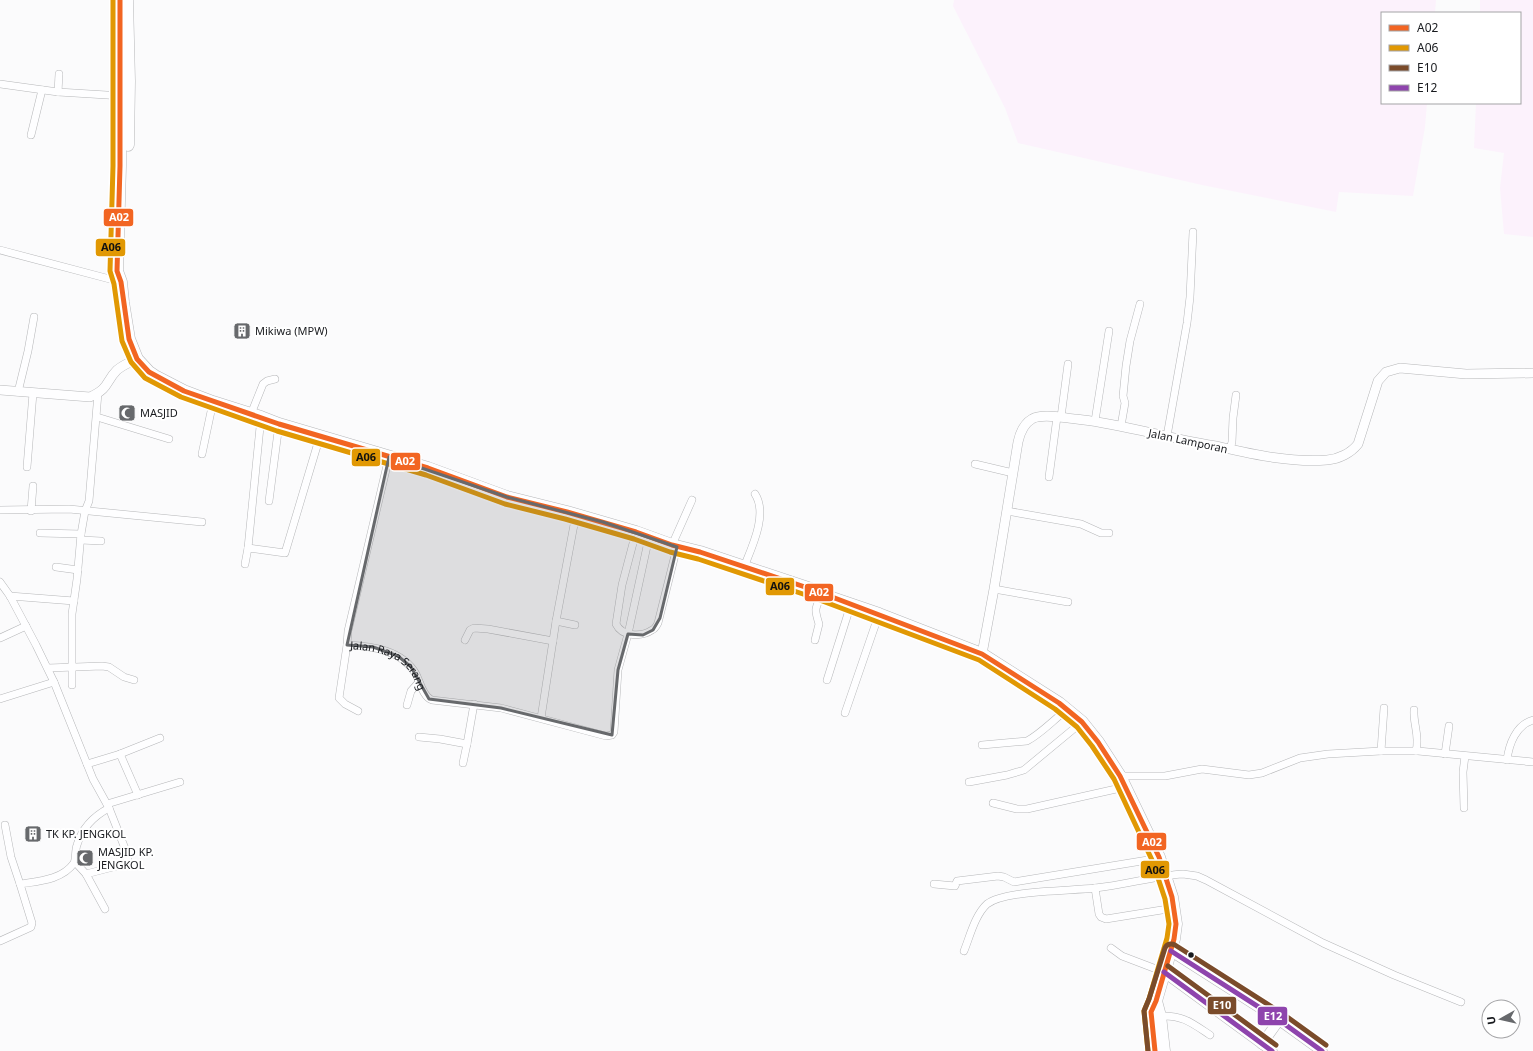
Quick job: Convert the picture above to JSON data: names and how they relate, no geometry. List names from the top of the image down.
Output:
{
  "streets": {
    "street": ["Jalan Lamporan", "Jalan Raya Serang"]
  },
  "places": {
    "building": ["Mikiwa (MPW)", "TK KP. JENGKOL"],
    "mosque": ["MASJID", "MASJID KP. JENGKOL"]
  },
  "lines": [
    "transit line A02",
    "transit line A06",
    "transit line E10",
    "transit line E12"
  ],
  "legend": [
    "A02",
    "A06",
    "E10",
    "E12"
  ],
  "north": "left"
}
